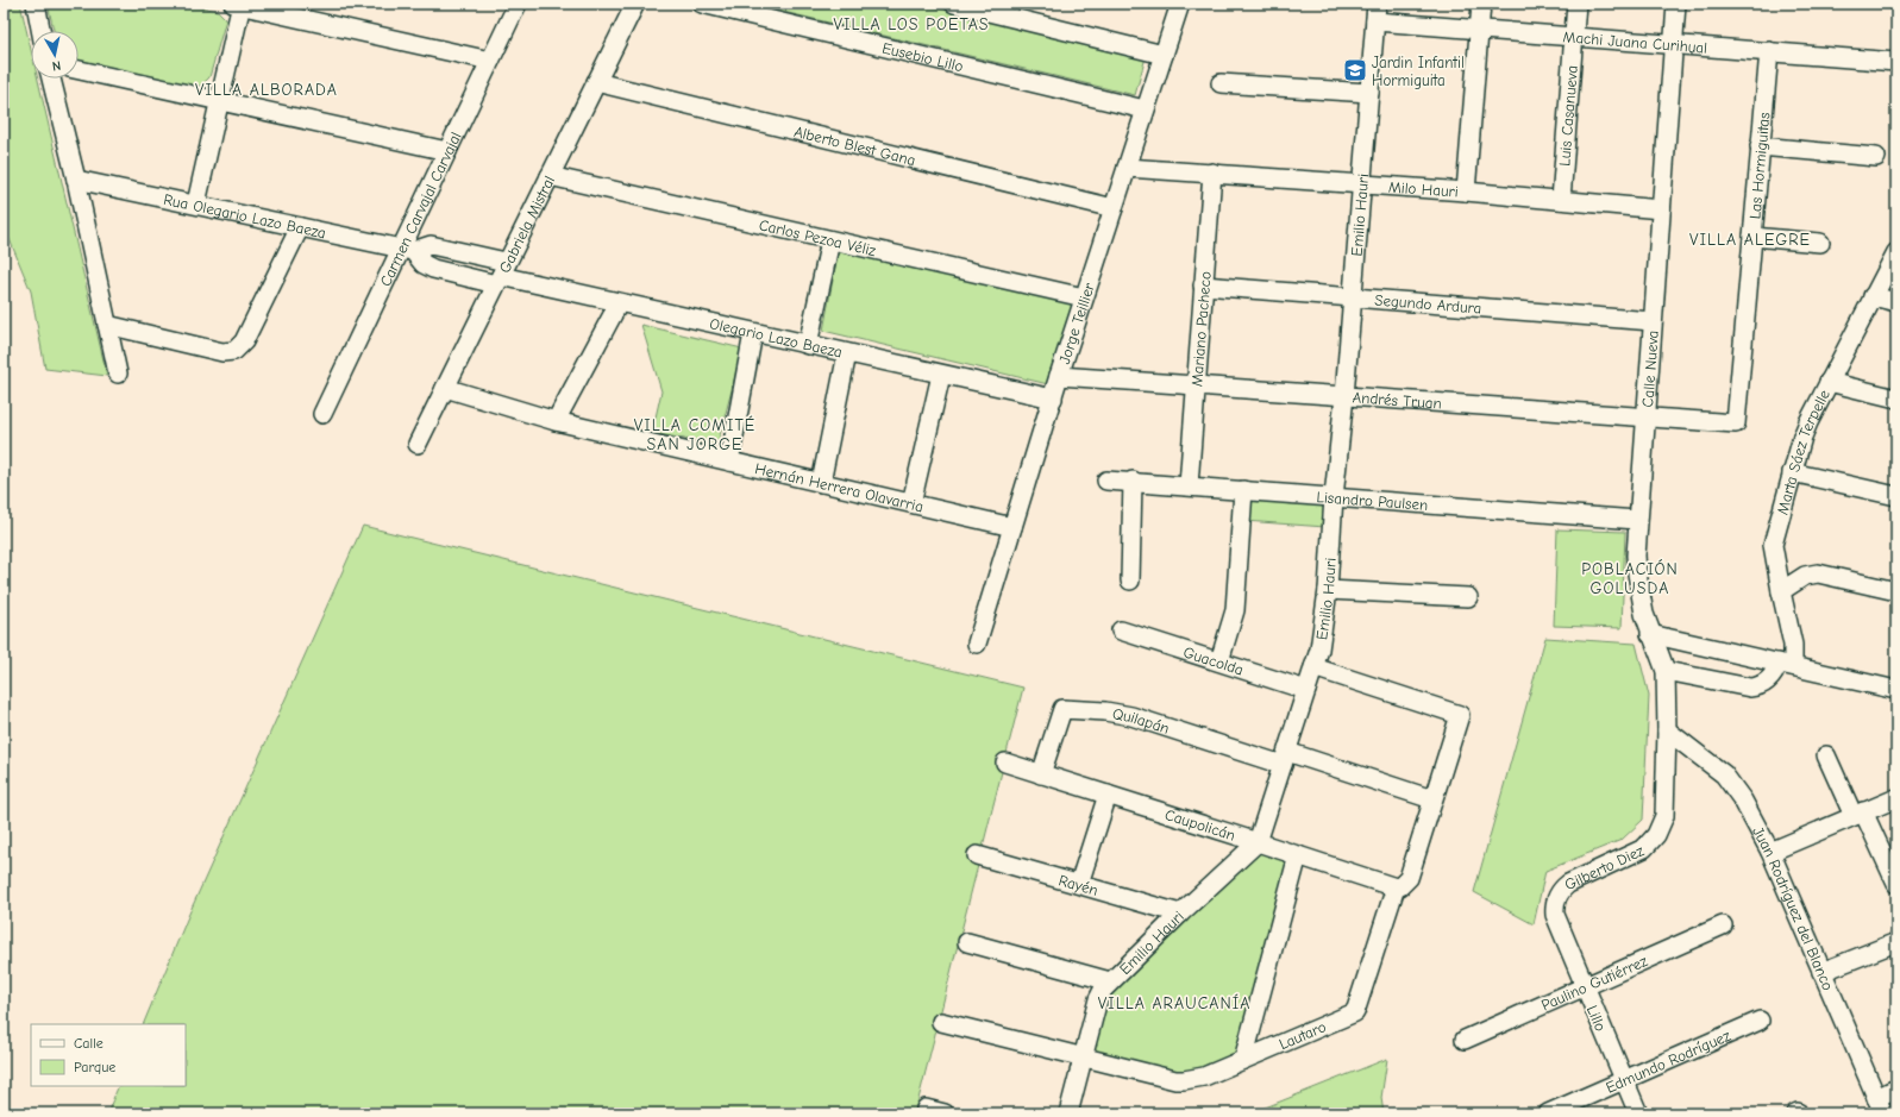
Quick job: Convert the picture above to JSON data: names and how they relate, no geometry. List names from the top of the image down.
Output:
{
  "streets": {
    "street": [
      "Machi Juana Curihual",
      "Eusebio Lillo",
      "Luis Casanueva",
      "Alberto Blest Gana",
      "Las Hormiguitas",
      "Milo Hauri",
      "Carmen Carvajal Carvajal",
      "Rua Olegario Lazo Baeza",
      "Emilio Hauri",
      "Gabriela Mistral",
      "Carlos Pezoa Véliz",
      "Segundo Ardura",
      "Jorge Teillier",
      "Mariano Pacheco",
      "Olegario Lazo Baeza",
      "Calle Nueva",
      "Andrés Truan",
      "Marta Sáez Terpelle",
      "Hernán Herrera Olavarria",
      "Lisandro Paulsen",
      "Guacolda",
      "Quilapán",
      "Caupolicán",
      "Gilberto Diez",
      "Rayén",
      "Juan Rodríguez del Blanco",
      "Paulino Gutiérrez",
      "Lillo",
      "Lautaro",
      "Edmundo Rodríguez"
    ]
  },
  "crossings": [
    ["Machi Juana Curihual", "Luis Casanueva"],
    ["Machi Juana Curihual", "Las Hormiguitas"],
    ["Machi Juana Curihual", "Emilio Hauri"],
    ["Machi Juana Curihual", "Calle Nueva"],
    ["Eusebio Lillo", "Jorge Teillier"],
    ["Luis Casanueva", "Milo Hauri"],
    ["Alberto Blest Gana", "Gabriela Mistral"],
    ["Alberto Blest Gana", "Jorge Teillier"],
    ["Las Hormiguitas", "Andrés Truan"],
    ["Milo Hauri", "Emilio Hauri"],
    ["Milo Hauri", "Jorge Teillier"],
    ["Milo Hauri", "Mariano Pacheco"],
    ["Milo Hauri", "Calle Nueva"],
    ["Carmen Carvajal Carvajal", "Rua Olegario Lazo Baeza"],
    ["Rua Olegario Lazo Baeza", "Gabriela Mistral"],
    ["Rua Olegario Lazo Baeza", "Olegario Lazo Baeza"],
    ["Emilio Hauri", "Segundo Ardura"],
    ["Emilio Hauri", "Andrés Truan"],
    ["Emilio Hauri", "Lisandro Paulsen"],
    ["Emilio Hauri", "Guacolda"],
    ["Emilio Hauri", "Quilapán"],
    ["Emilio Hauri", "Caupolicán"],
    ["Emilio Hauri", "Rayén"],
    ["Emilio Hauri", "Lautaro"],
    ["Gabriela Mistral", "Carlos Pezoa Véliz"],
    ["Gabriela Mistral", "Olegario Lazo Baeza"],
    ["Gabriela Mistral", "Hernán Herrera Olavarria"],
    ["Carlos Pezoa Véliz", "Jorge Teillier"],
    ["Segundo Ardura", "Mariano Pacheco"],
    ["Segundo Ardura", "Calle Nueva"],
    ["Jorge Teillier", "Olegario Lazo Baeza"],
    ["Jorge Teillier", "Andrés Truan"],
    ["Jorge Teillier", "Hernán Herrera Olavarria"],
    ["Mariano Pacheco", "Andrés Truan"],
    ["Mariano Pacheco", "Lisandro Paulsen"],
    ["Calle Nueva", "Andrés Truan"],
    ["Calle Nueva", "Lisandro Paulsen"],
    ["Calle Nueva", "Gilberto Diez"],
    ["Calle Nueva", "Juan Rodríguez del Blanco"],
    ["Quilapán", "Caupolicán"],
    ["Quilapán", "Lautaro"],
    ["Caupolicán", "Lautaro"],
    ["Gilberto Diez", "Juan Rodríguez del Blanco"],
    ["Gilberto Diez", "Lillo"],
    ["Paulino Gutiérrez", "Lillo"],
    ["Lillo", "Edmundo Rodríguez"]
  ],
  "districts": [
    "VILLA LOS POETAS",
    "VILLA ALBORADA",
    "VILLA ALEGRE",
    "VILLA COMITÉ SAN JORGE",
    "POBLACIÓN GOLUSDA",
    "VILLA ARAUCANÍA"
  ],
  "places": {
    "school or university": ["Jardin Infantil Hormiguita"]
  },
  "legend": ["Calle", "Parque"],
  "north": "bottom"
}
